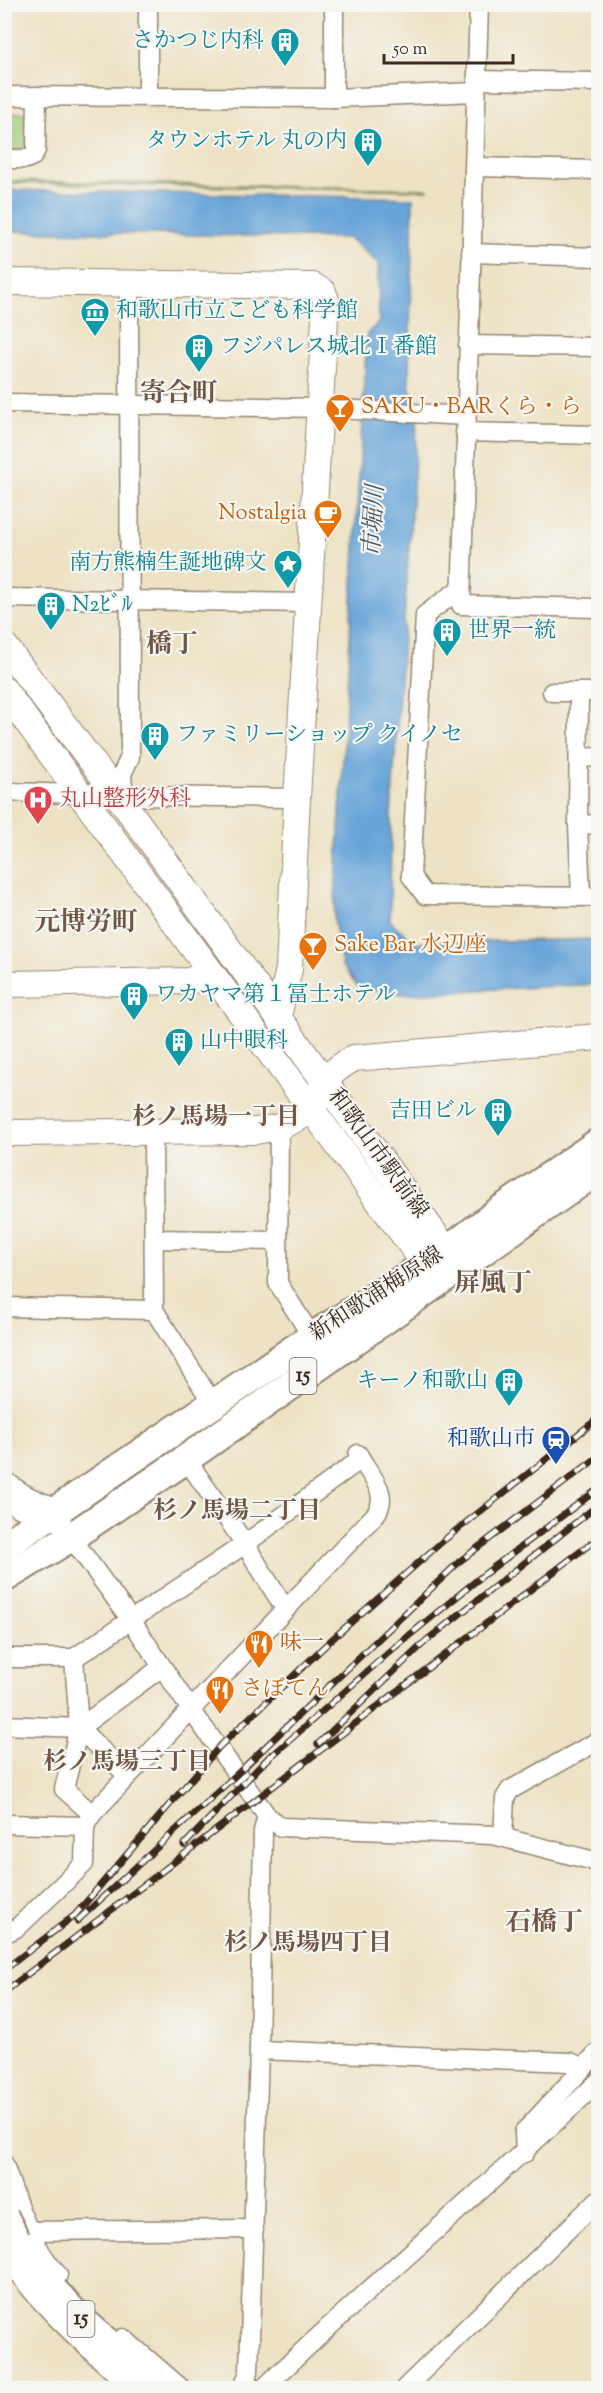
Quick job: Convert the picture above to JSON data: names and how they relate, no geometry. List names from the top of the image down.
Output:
{
  "streets": {
    "main road": ["新和歌浦梅原線", "15"],
    "street": ["和歌山市駅前線"]
  },
  "crossings": [
    ["和歌山市駅前線", "新和歌浦梅原線"]
  ],
  "districts": [
    "寄合町",
    "橋丁",
    "元博労町",
    "杉ノ馬場一丁目",
    "屏風丁",
    "杉ノ馬場二丁目",
    "杉ノ馬場三丁目",
    "石橋丁",
    "杉ノ馬場四丁目"
  ],
  "water": ["市堀川"],
  "places": {
    "building": [
      "さかつじ内科",
      "タウンホテル 丸の内",
      "フジパレス城北Ⅰ番館",
      "N2ﾋﾞﾙ",
      "世界一統",
      "ファミリーショップ クイノセ",
      "ワカヤマ第１冨士ホテル",
      "山中眼科",
      "吉田ビル",
      "キーノ和歌山"
    ],
    "museum": ["和歌山市立こども科学館"],
    "bar": ["SAKU・BARくら・ら", "Sake Bar 水辺座"],
    "cafe": ["Nostalgia"],
    "place": ["南方熊楠生誕地碑文"],
    "hospital": ["丸山整形外科"],
    "station": ["和歌山市"],
    "restaurant": ["味一", "さぼてん"]
  },
  "scale_bar": "50 m"
}
